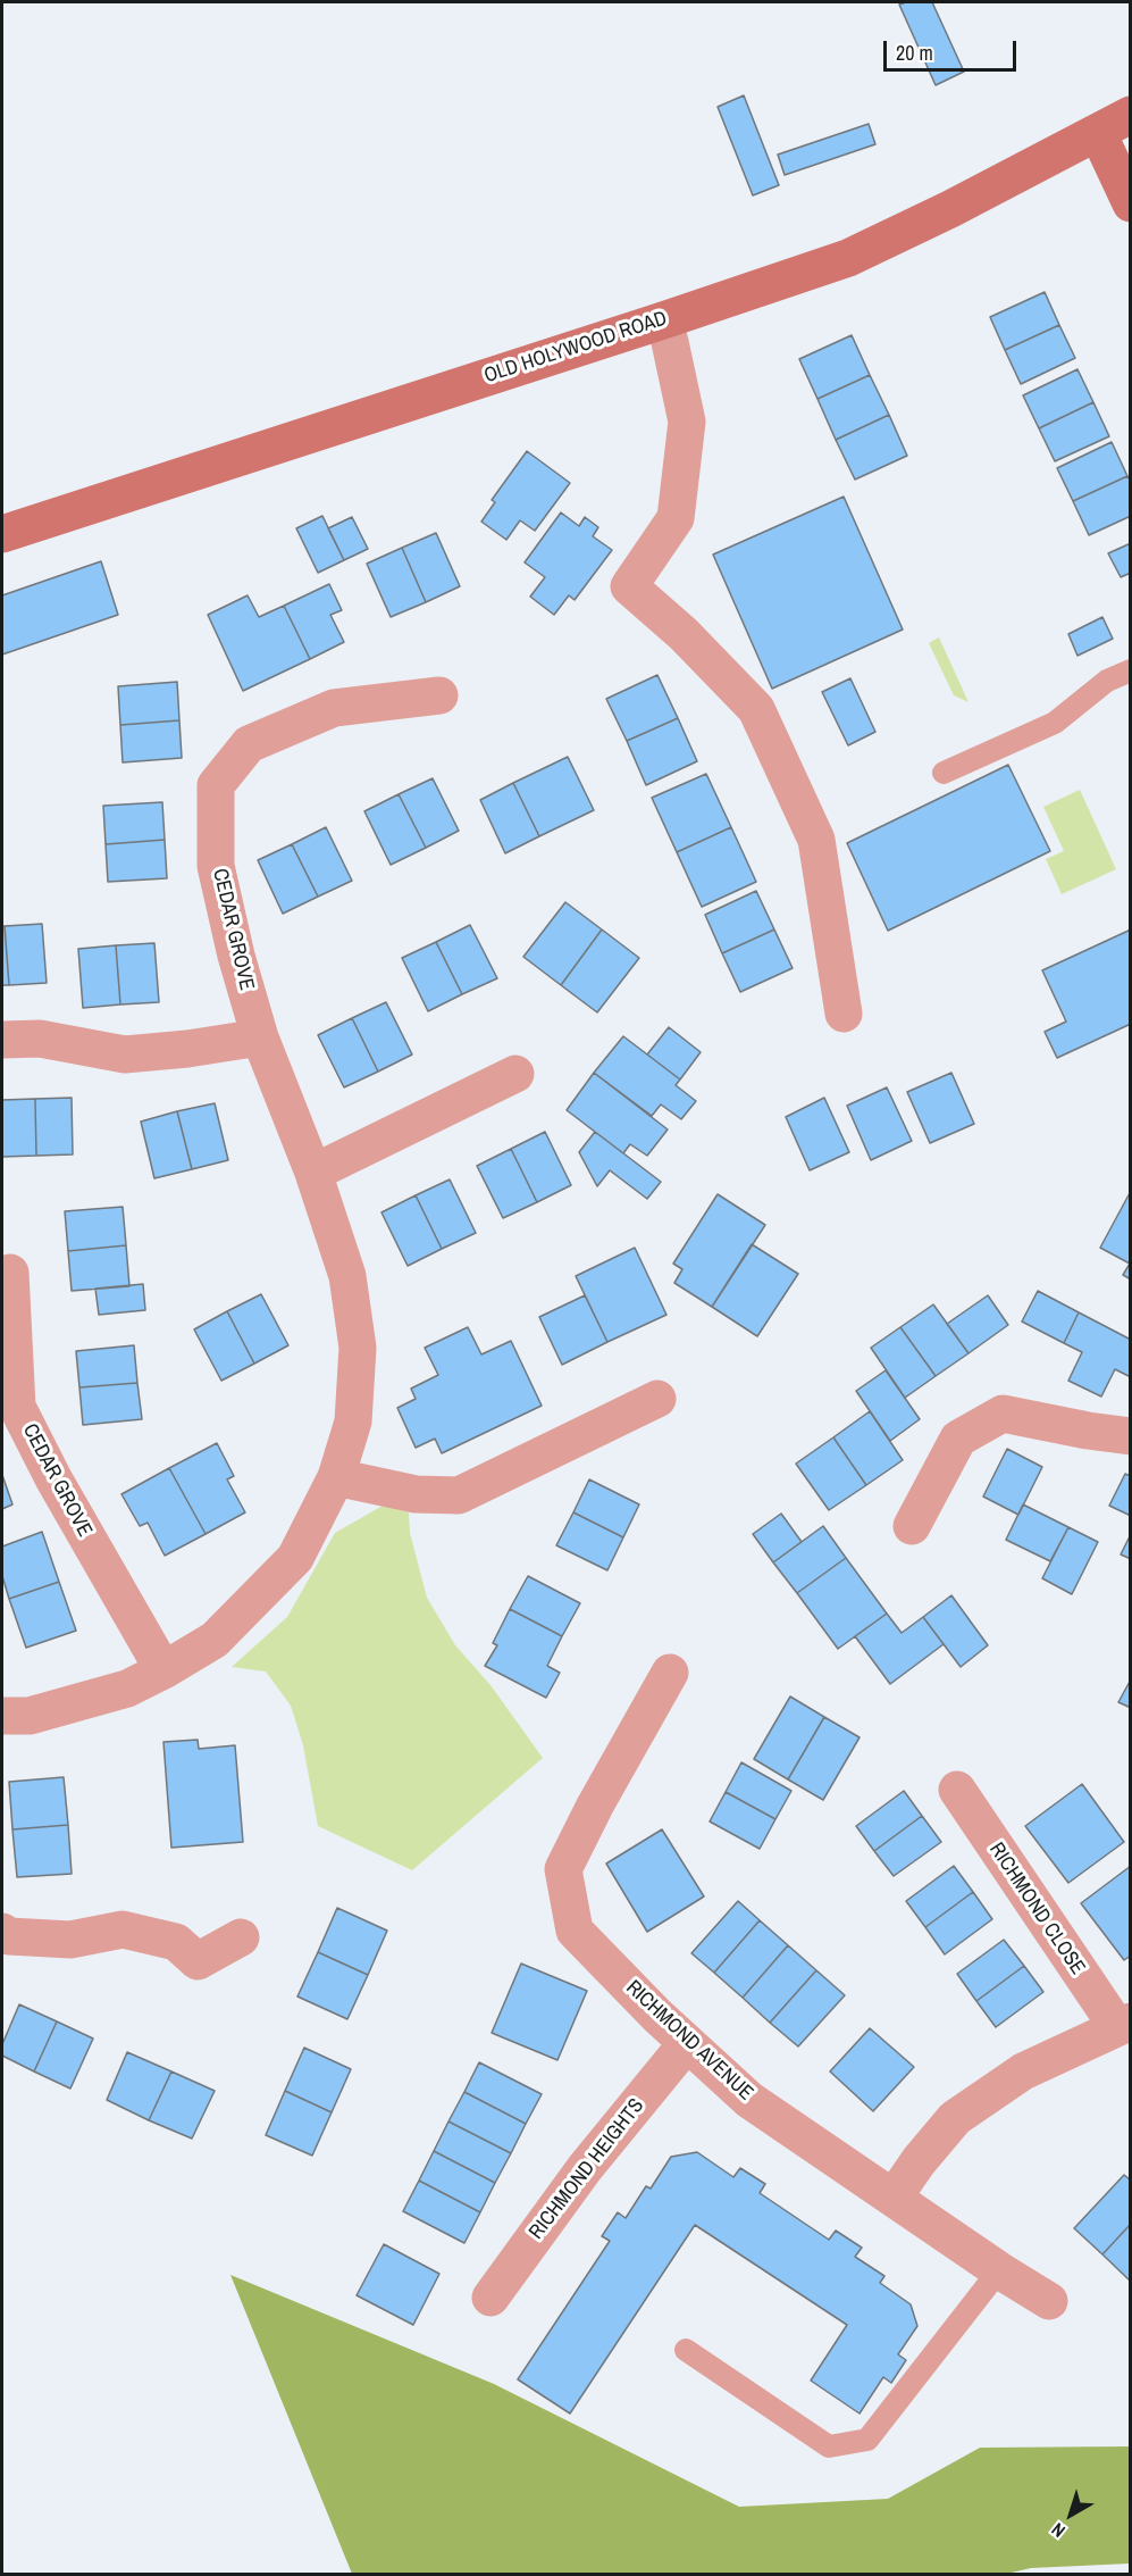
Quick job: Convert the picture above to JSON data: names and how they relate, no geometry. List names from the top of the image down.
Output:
{
  "streets": {
    "street": [
      "OLD HOLYWOOD ROAD",
      "CEDAR GROVE",
      "RICHMOND CLOSE",
      "RICHMOND AVENUE",
      "RICHMOND HEIGHTS"
    ]
  },
  "crossings": [
    ["RICHMOND AVENUE", "RICHMOND HEIGHTS"]
  ],
  "scale_bar": "20 m",
  "north": "bottom left"
}
